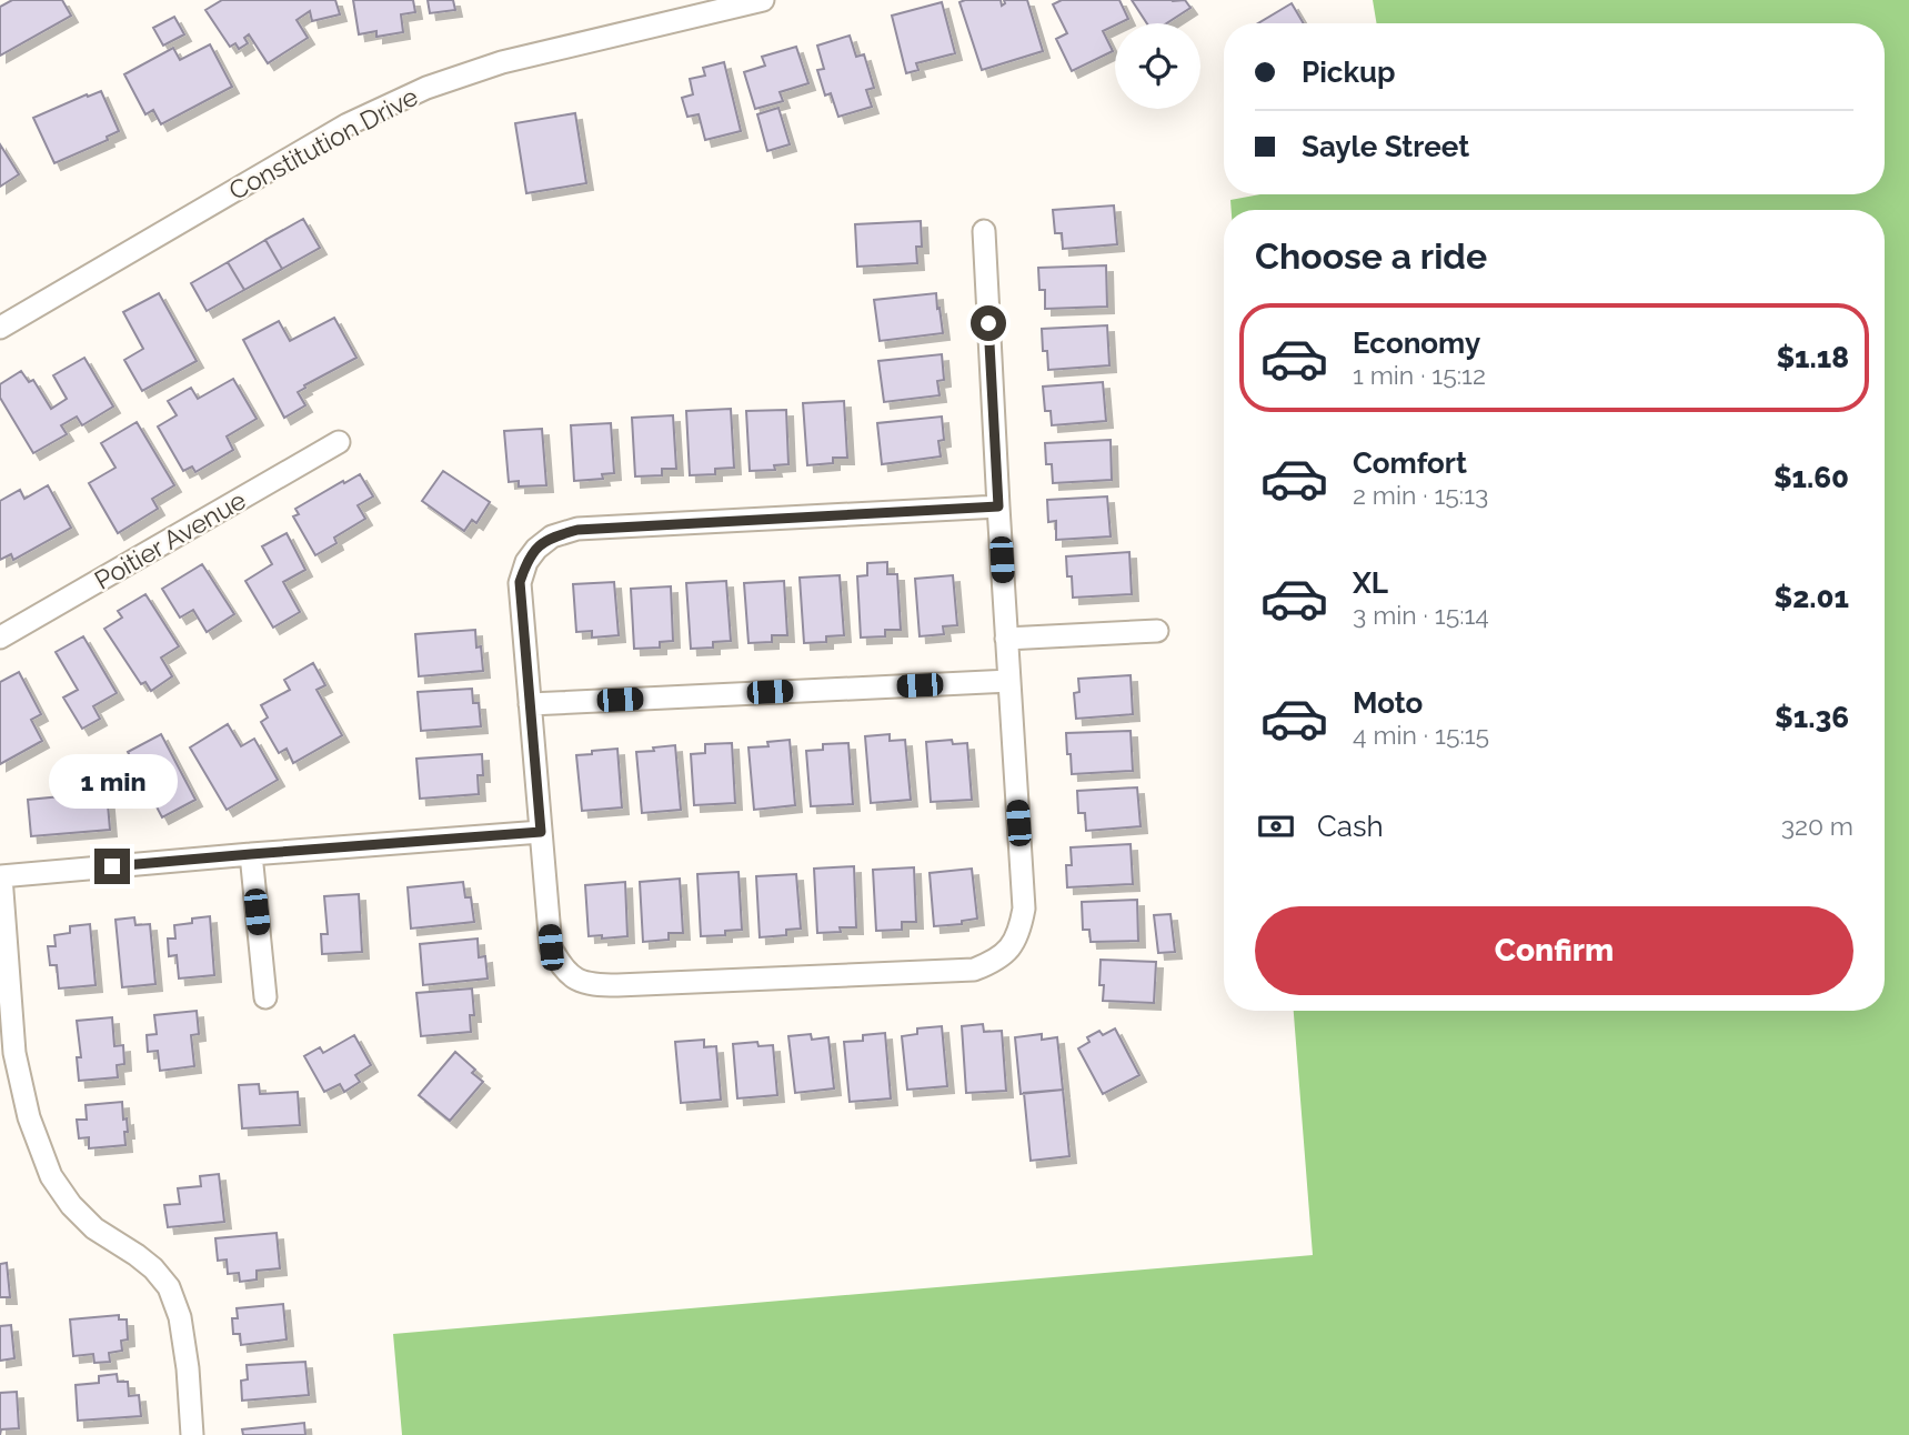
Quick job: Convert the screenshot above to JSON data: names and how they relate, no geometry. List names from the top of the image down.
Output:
{
  "streets": {
    "street": ["Constitution Drive", "Poitier Avenue"]
  },
  "page": {
    "banner": ["Pickup", "Sayle Street"],
    "heading": "Choose a ride",
    "list": [
      {
        "name": "Economy",
        "note": "1 min · 15:12",
        "value": "$1.18"
      },
      {
        "name": "Comfort",
        "note": "2 min · 15:13",
        "value": "$1.60"
      },
      {
        "name": "XL",
        "note": "3 min · 15:14",
        "value": "$2.01"
      },
      {
        "name": "Moto",
        "note": "4 min · 15:15",
        "value": "$1.36"
      }
    ],
    "bubble": "1 min",
    "pay": ["Cash", "320 m"],
    "buttons": "Confirm"
  }
}
